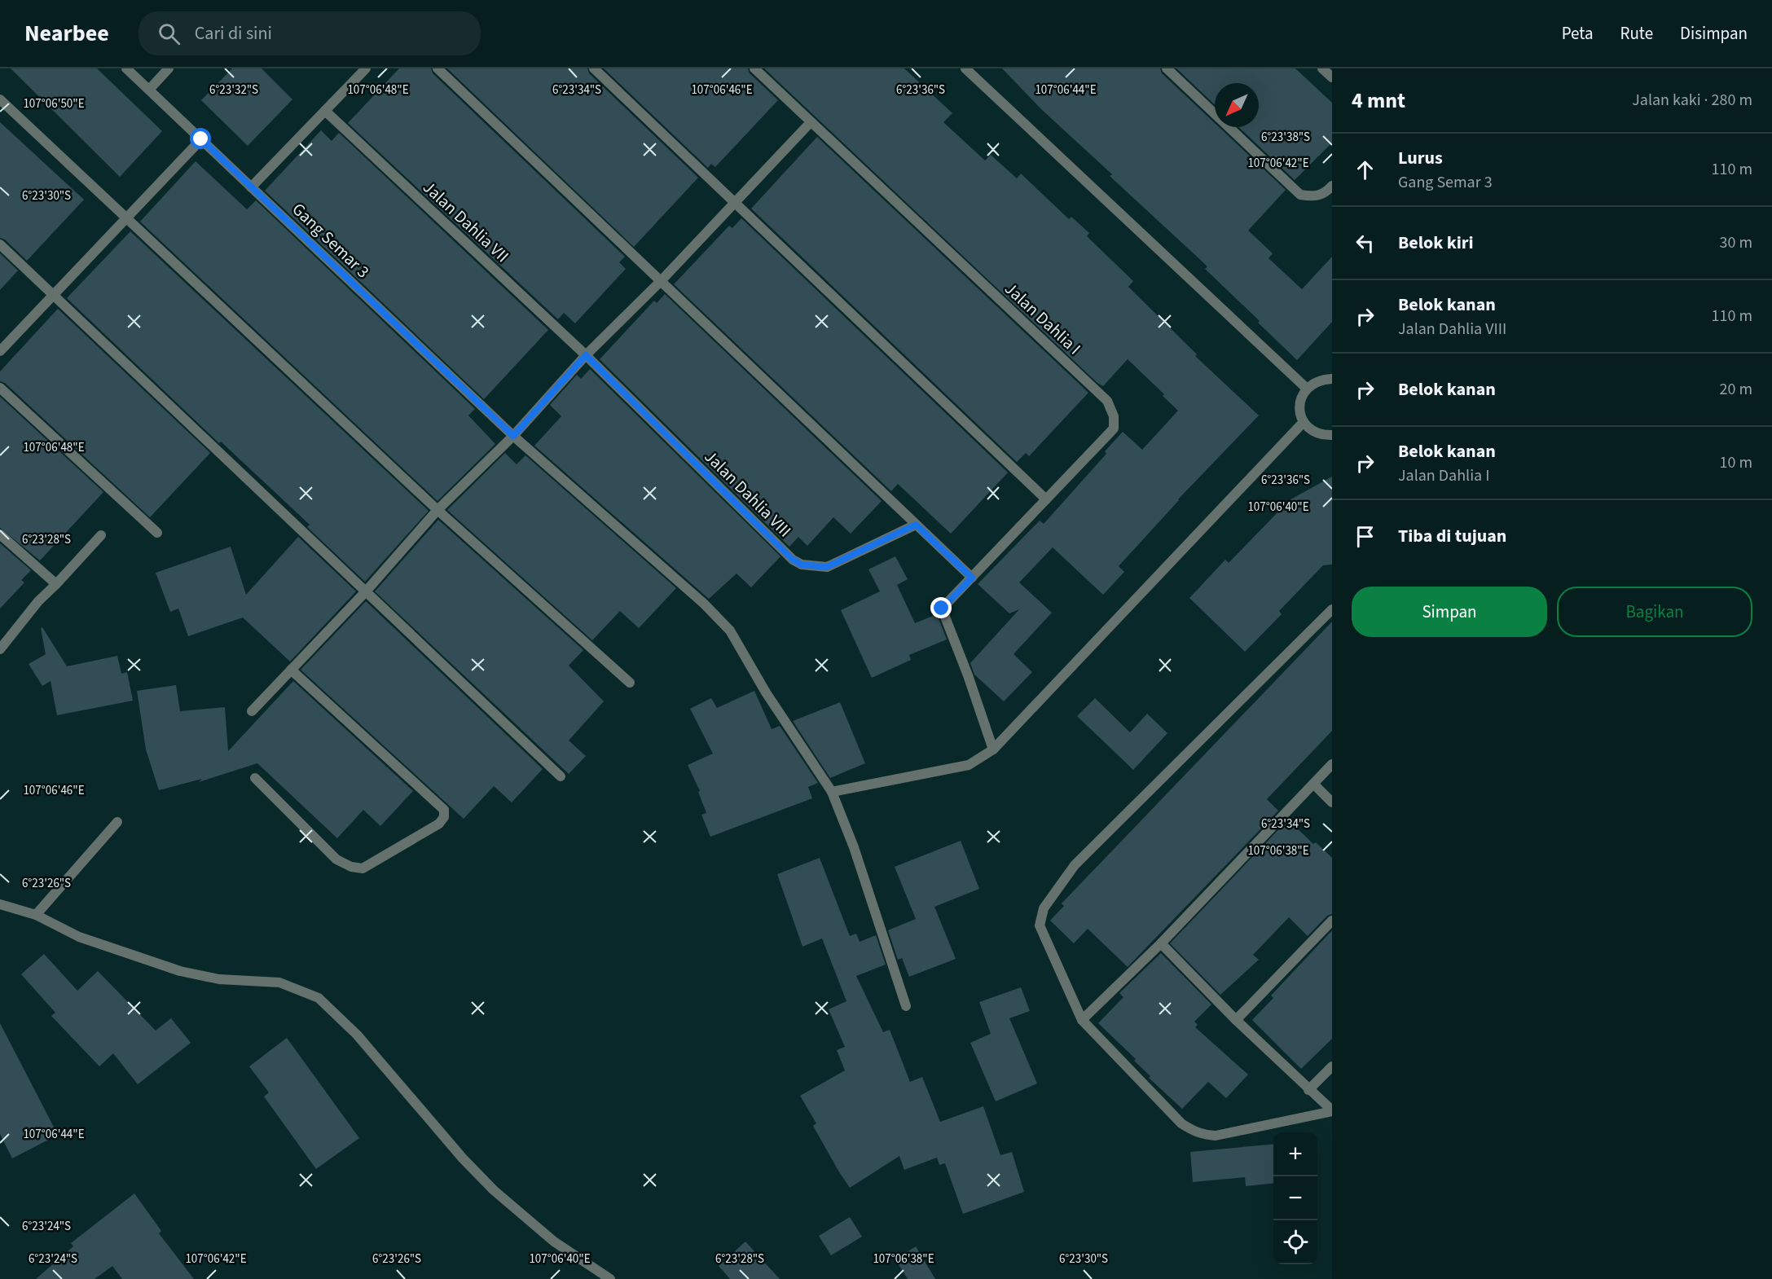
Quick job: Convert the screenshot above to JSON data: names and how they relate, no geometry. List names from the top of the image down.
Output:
{
  "streets": {
    "street": [
      "Jalan Dahlia VII",
      "Gang Semar 3",
      "Jalan Dahlia I",
      "Jalan Dahlia VIII"
    ]
  },
  "crossings": [
    ["Jalan Dahlia VII", "Jalan Dahlia VIII"]
  ],
  "north": "bottom left",
  "page": {
    "header": "Nearbee",
    "search": "Cari di sini",
    "nav": ["Peta", "Rute", "Disimpan"],
    "heading": ["4 mnt", "Jalan kaki · 280 m"],
    "list": [
      ["Lurus", "Gang Semar 3", "110 m"],
      ["Belok kiri", "30 m"],
      ["Belok kanan", "Jalan Dahlia VIII", "110 m"],
      ["Belok kanan", "20 m"],
      ["Belok kanan", "Jalan Dahlia I", "10 m"],
      "Tiba di tujuan"
    ],
    "buttons": ["Simpan", "Bagikan"],
    "map_buttons": ["+", "−"]
  },
  "coordinates": [
    "6°23'32\"S",
    "107°06'48\"E",
    "6°23'34\"S",
    "107°06'46\"E",
    "6°23'36\"S",
    "107°06'44\"E",
    "107°06'50\"E",
    "6°23'38\"S",
    "107°06'42\"E",
    "6°23'30\"S",
    "107°06'40\"E",
    "6°23'28\"S",
    "107°06'38\"E",
    "6°23'26\"S",
    "6°23'24\"S"
  ]
}
